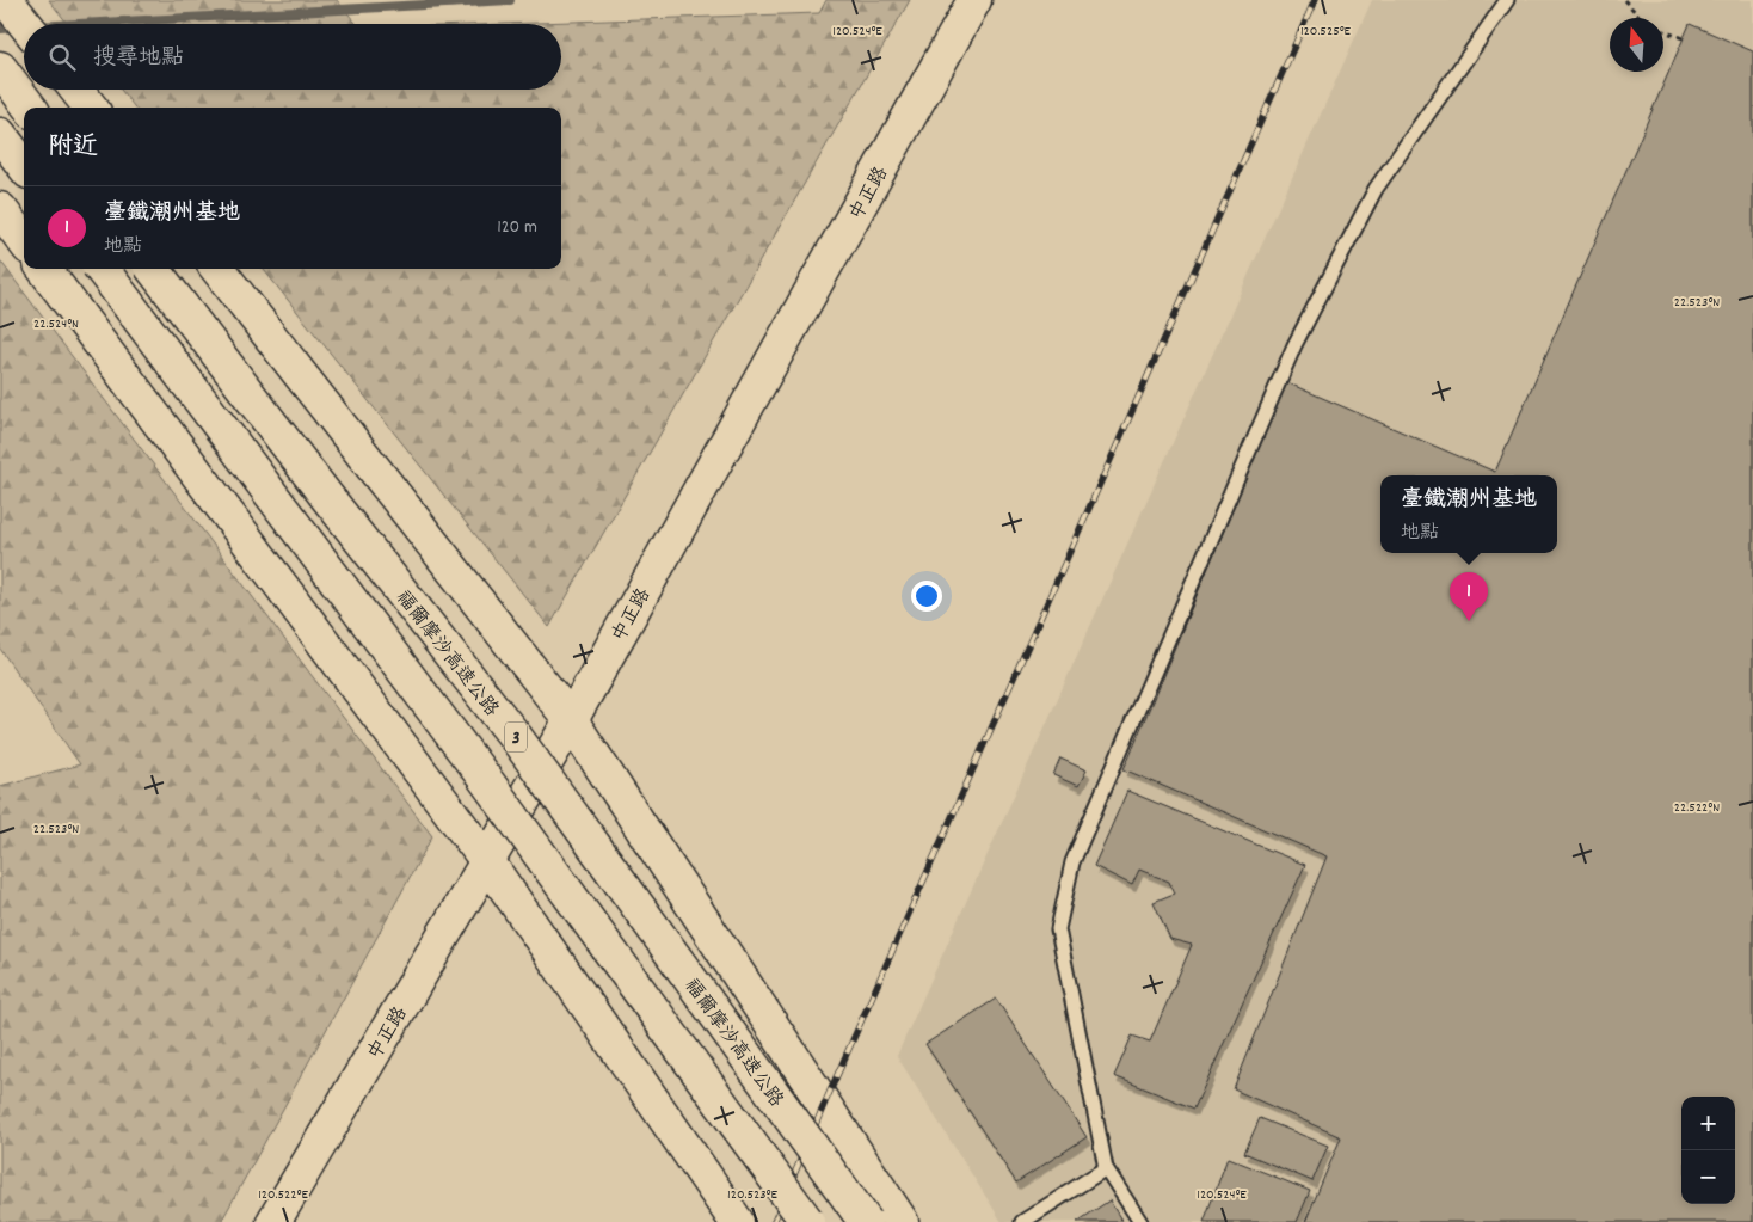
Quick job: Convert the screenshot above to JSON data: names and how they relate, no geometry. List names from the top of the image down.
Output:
{
  "streets": {
    "main road": ["中正路", "福爾摩沙高速公路", "3"]
  },
  "north": "top",
  "page": {
    "search": "搜尋地點",
    "heading": "附近",
    "list": [
      {
        "mark": "1",
        "name": "臺鐵潮州基地",
        "note": "地點",
        "value": "120 m"
      }
    ],
    "popup": ["臺鐵潮州基地", "地點"],
    "pins": "1",
    "map_buttons": ["+", "−"]
  },
  "coordinates": [
    "120.524°E",
    "120.525°E",
    "22.523°N",
    "22.524°N",
    "22.522°N",
    "120.522°E",
    "120.523°E"
  ]
}
